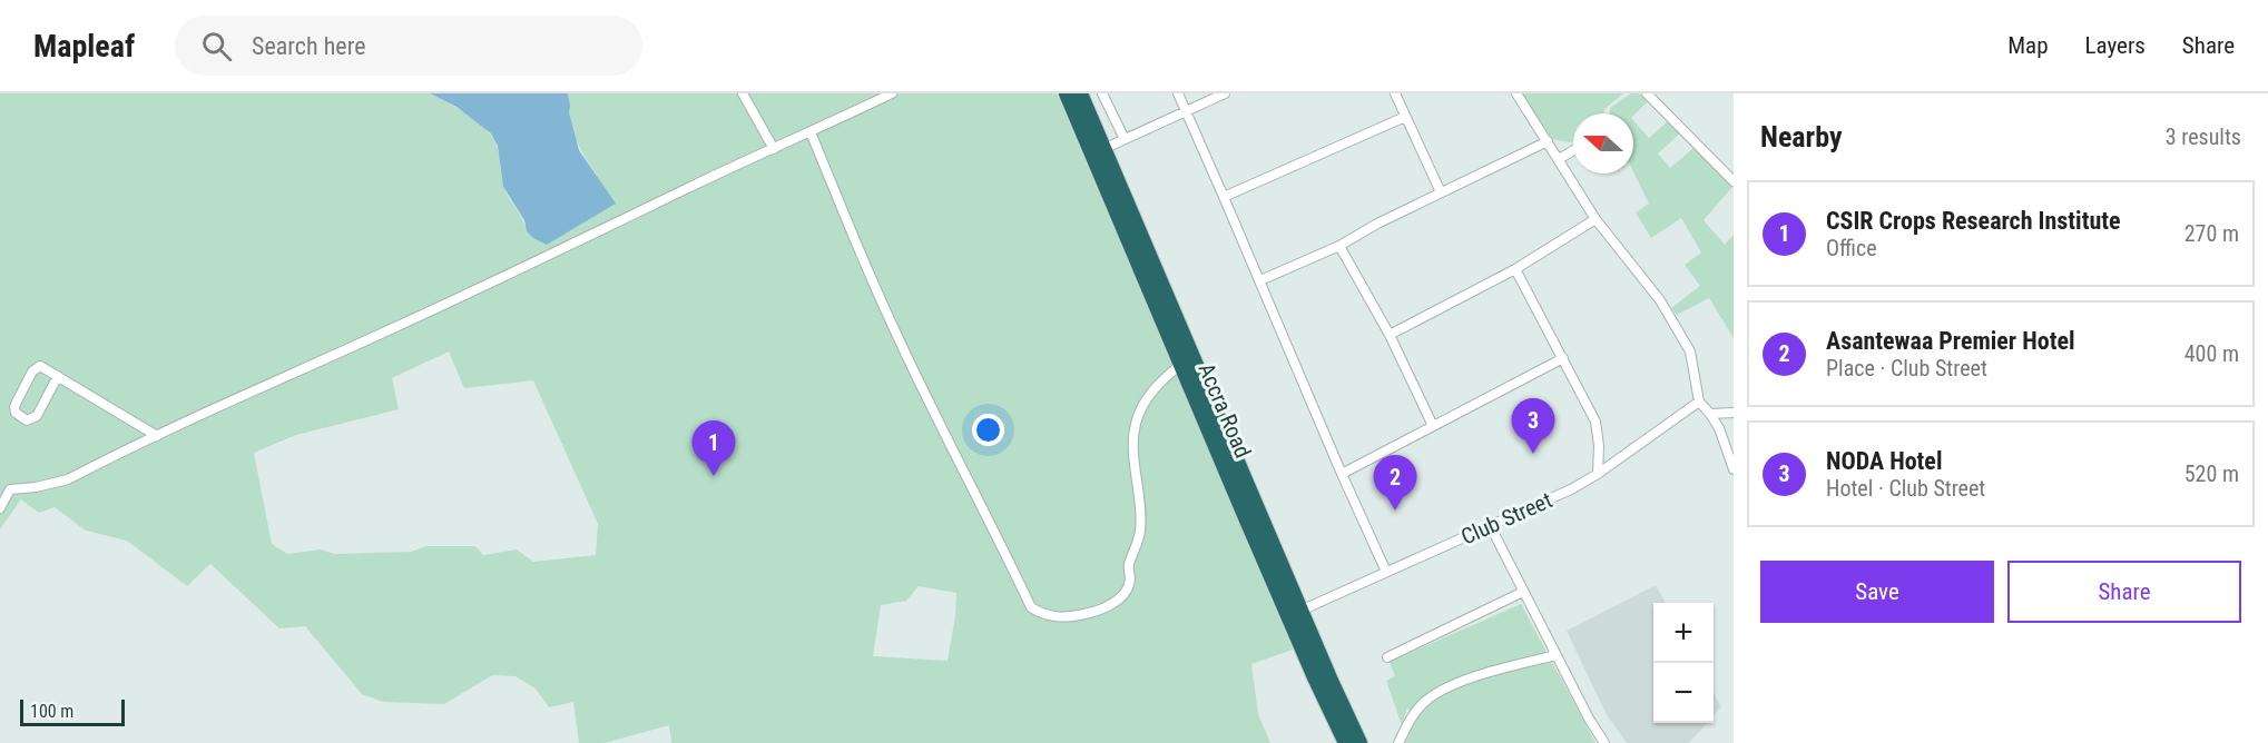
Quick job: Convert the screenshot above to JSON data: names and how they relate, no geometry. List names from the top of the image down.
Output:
{
  "streets": {
    "highway": ["Accra Road"],
    "street": ["Club Street"]
  },
  "crossings": [
    ["Accra Road", "Club Street"]
  ],
  "scale_bar": "100 m",
  "north": "left",
  "page": {
    "header": "Mapleaf",
    "search": "Search here",
    "nav": ["Map", "Layers", "Share"],
    "heading": ["Nearby", "3 results"],
    "list": [
      {
        "mark": "1",
        "name": "CSIR Crops Research Institute",
        "note": "Office",
        "value": "270 m"
      },
      {
        "mark": "2",
        "name": "Asantewaa Premier Hotel",
        "note": "Place · Club Street",
        "value": "400 m"
      },
      {
        "mark": "3",
        "name": "NODA Hotel",
        "note": "Hotel · Club Street",
        "value": "520 m"
      }
    ],
    "pins": ["3", "1", "2"],
    "buttons": ["Save", "Share"],
    "map_buttons": ["+", "−"],
    "scale": "100 m"
  }
}
